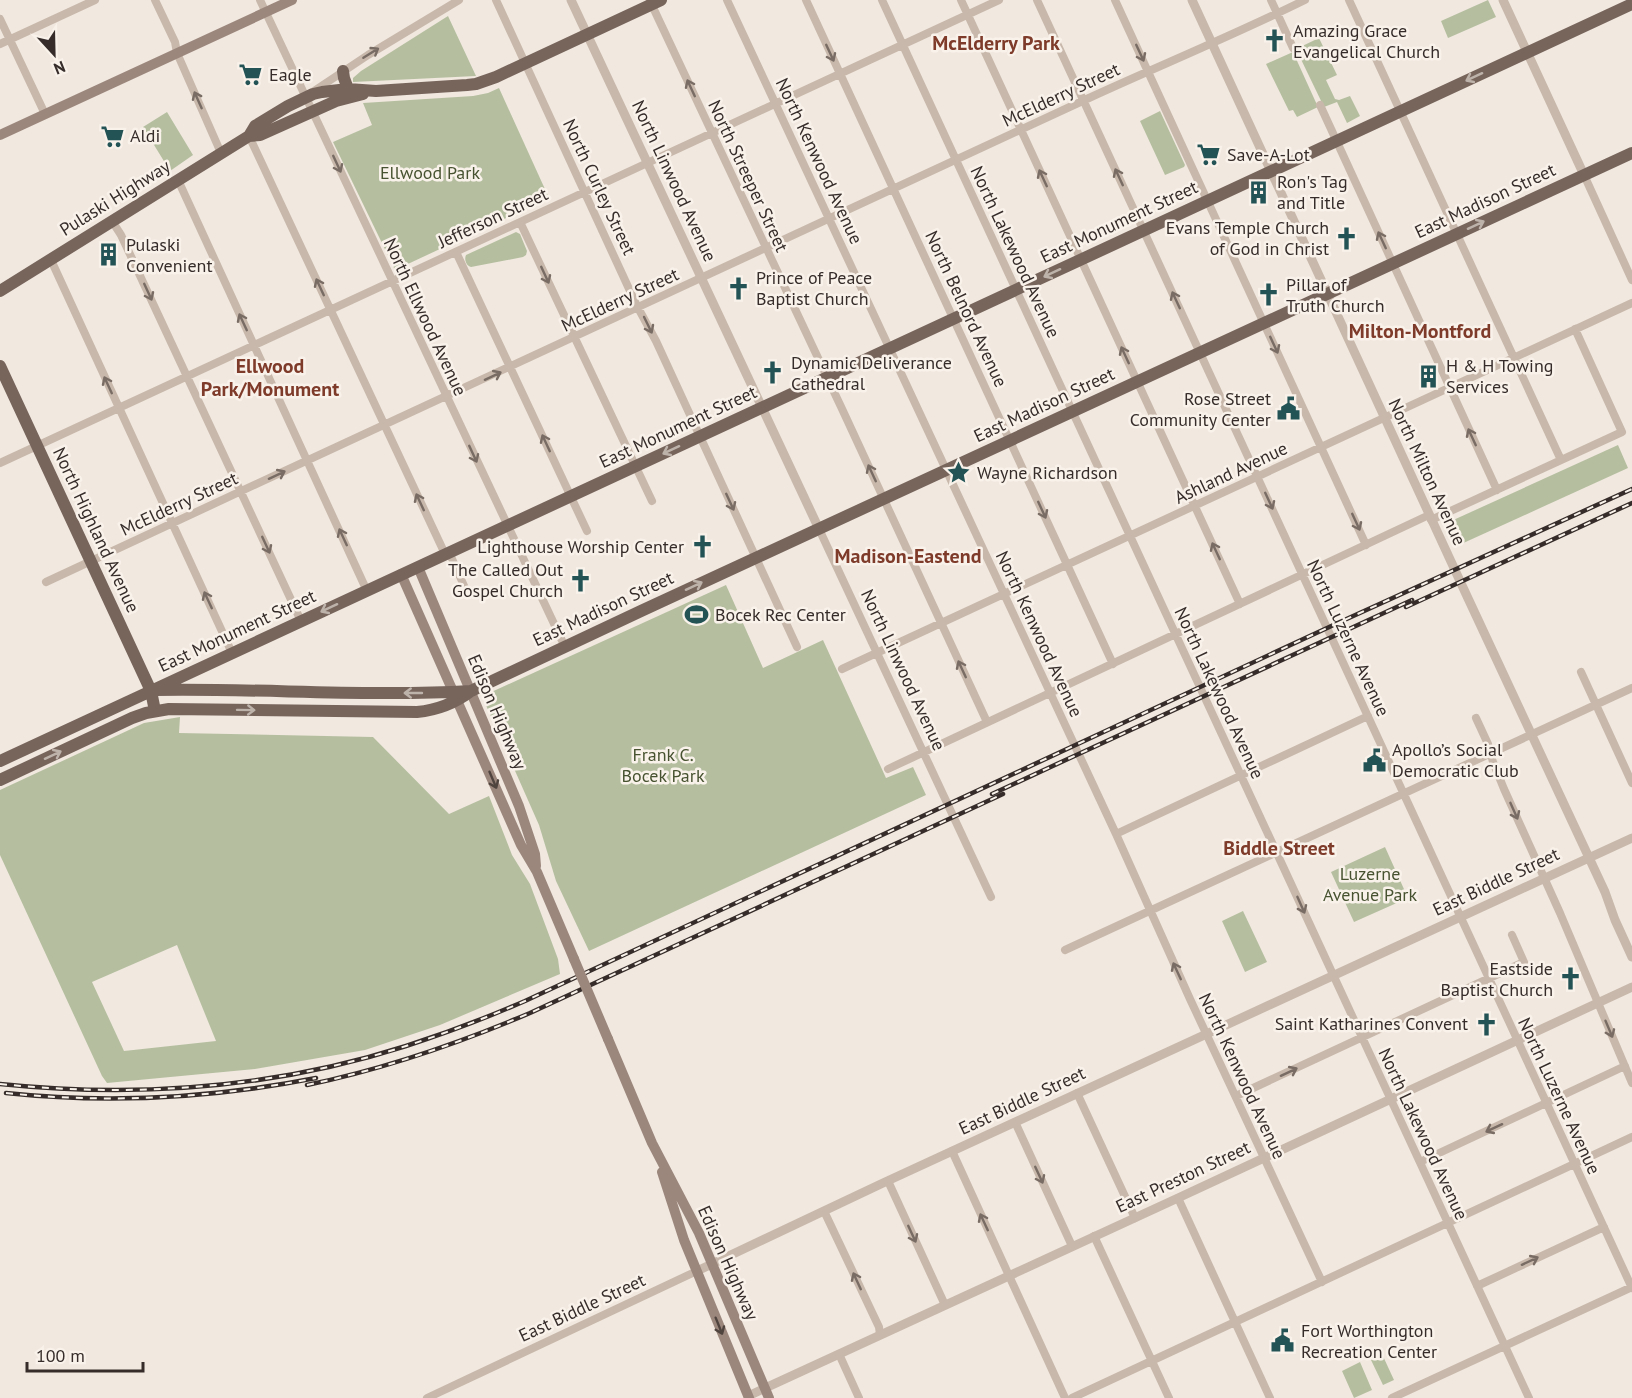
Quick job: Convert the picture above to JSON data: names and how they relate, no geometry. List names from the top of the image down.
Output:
{
  "streets": {
    "main road": [
      "Pulaski Highway",
      "East Madison Street",
      "East Monument Street",
      "North Highland Avenue",
      "Edison Highway"
    ],
    "street": [
      "McElderry Street",
      "North Kenwood Avenue",
      "North Streeper Street",
      "North Linwood Avenue",
      "North Curley Street",
      "Jefferson Street",
      "North Lakewood Avenue",
      "North Belnord Avenue",
      "North Ellwood Avenue",
      "North Milton Avenue",
      "Ashland Avenue",
      "North Luzerne Avenue",
      "East Biddle Street",
      "East Preston Street"
    ]
  },
  "crossings": [
    ["McElderry Street", "North Kenwood Avenue"],
    ["McElderry Street", "North Streeper Street"],
    ["McElderry Street", "North Linwood Avenue"],
    ["McElderry Street", "North Curley Street"],
    ["McElderry Street", "North Lakewood Avenue"],
    ["McElderry Street", "North Belnord Avenue"],
    ["McElderry Street", "North Ellwood Avenue"],
    ["McElderry Street", "North Milton Avenue"],
    ["McElderry Street", "North Highland Avenue"],
    ["McElderry Street", "North Luzerne Avenue"],
    ["North Kenwood Avenue", "East Madison Street"],
    ["North Kenwood Avenue", "Jefferson Street"],
    ["North Kenwood Avenue", "East Monument Street"],
    ["North Kenwood Avenue", "Ashland Avenue"],
    ["North Kenwood Avenue", "East Biddle Street"],
    ["North Kenwood Avenue", "East Preston Street"],
    ["North Streeper Street", "East Madison Street"],
    ["North Streeper Street", "Jefferson Street"],
    ["North Streeper Street", "East Monument Street"],
    ["North Streeper Street", "Ashland Avenue"],
    ["North Linwood Avenue", "East Madison Street"],
    ["North Linwood Avenue", "Jefferson Street"],
    ["North Linwood Avenue", "East Monument Street"],
    ["North Linwood Avenue", "Ashland Avenue"],
    ["North Curley Street", "East Madison Street"],
    ["North Curley Street", "Jefferson Street"],
    ["North Curley Street", "East Monument Street"],
    ["Pulaski Highway", "North Ellwood Avenue"],
    ["East Madison Street", "North Lakewood Avenue"],
    ["East Madison Street", "North Belnord Avenue"],
    ["East Madison Street", "North Ellwood Avenue"],
    ["East Madison Street", "North Milton Avenue"],
    ["East Madison Street", "North Highland Avenue"],
    ["East Madison Street", "North Luzerne Avenue"],
    ["East Madison Street", "Edison Highway"],
    ["Jefferson Street", "North Lakewood Avenue"],
    ["Jefferson Street", "North Belnord Avenue"],
    ["Jefferson Street", "North Ellwood Avenue"],
    ["Jefferson Street", "North Highland Avenue"],
    ["East Monument Street", "North Lakewood Avenue"],
    ["East Monument Street", "North Belnord Avenue"],
    ["East Monument Street", "North Ellwood Avenue"],
    ["East Monument Street", "North Milton Avenue"],
    ["East Monument Street", "North Highland Avenue"],
    ["East Monument Street", "North Luzerne Avenue"],
    ["East Monument Street", "Edison Highway"],
    ["North Lakewood Avenue", "Ashland Avenue"],
    ["North Lakewood Avenue", "East Biddle Street"],
    ["North Lakewood Avenue", "East Preston Street"],
    ["North Belnord Avenue", "Ashland Avenue"],
    ["North Milton Avenue", "Ashland Avenue"],
    ["North Milton Avenue", "East Biddle Street"],
    ["Ashland Avenue", "North Luzerne Avenue"],
    ["North Luzerne Avenue", "East Biddle Street"],
    ["North Luzerne Avenue", "East Preston Street"],
    ["Edison Highway", "East Biddle Street"],
    ["Edison Highway", "East Preston Street"]
  ],
  "one_way": ["North Streeper Street", "North Curley Street", "North Ellwood Avenue"],
  "districts": [
    "McElderry Park",
    "Milton-Montford",
    "Ellwood Park/Monument",
    "Madison-Eastend",
    "Biddle Street"
  ],
  "parks": ["Ellwood Park", "Frank C. Bocek Park", "Luzerne Avenue Park"],
  "places": {
    "church": [
      "Amazing Grace Evangelical Church",
      "Evans Temple Church of God in Christ",
      "Prince of Peace Baptist Church",
      "Pillar of Truth Church",
      "Dynamic Deliverance Cathedral",
      "Lighthouse Worship Center",
      "The Called Out Gospel Church",
      "Eastside Baptist Church",
      "Saint Katharines Convent"
    ],
    "supermarket": ["Eagle", "Aldi", "Save-A-Lot"],
    "building": ["Ron's Tag and Title", "Pulaski Convenient", "H & H Towing Services"],
    "public building": ["Rose Street Community Center", "Apollo’s Social Democratic Club", "Fort Worthington Recreation Center"],
    "place": ["Wayne Richardson"],
    "sports": ["Bocek Rec Center"]
  },
  "scale_bar": "100 m",
  "north": "bottom"
}
